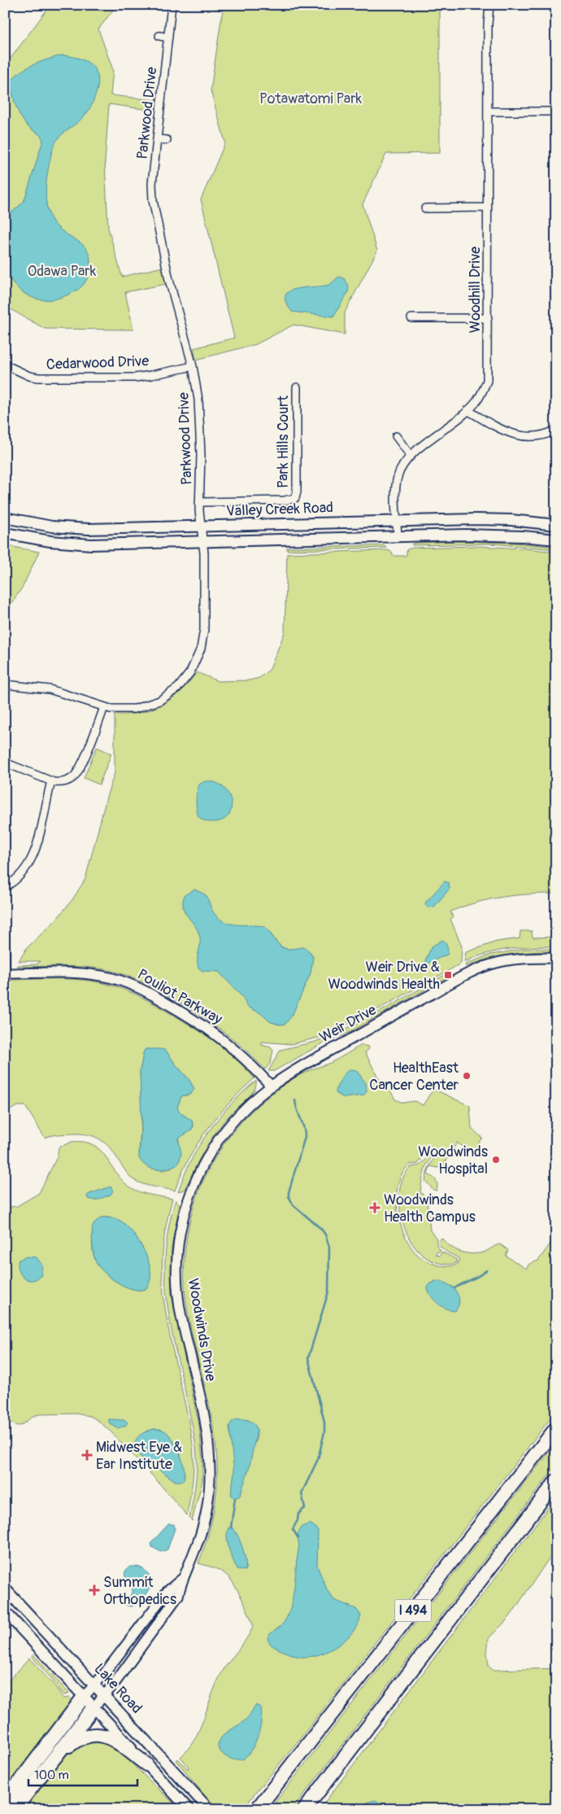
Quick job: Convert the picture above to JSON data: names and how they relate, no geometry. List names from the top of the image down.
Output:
{
  "streets": {
    "highway": ["I 494"],
    "main road": ["Valley Creek Road", "Lake Road"],
    "street": [
      "Parkwood Drive",
      "Woodhill Drive",
      "Cedarwood Drive",
      "Park Hills Court",
      "Pouliot Parkway",
      "Weir Drive",
      "Woodwinds Drive"
    ]
  },
  "crossings": [
    ["Parkwood Drive", "Cedarwood Drive"],
    ["Parkwood Drive", "Park Hills Court"],
    ["Parkwood Drive", "Valley Creek Road"],
    ["Woodhill Drive", "Valley Creek Road"],
    ["Pouliot Parkway", "Weir Drive"],
    ["Pouliot Parkway", "Woodwinds Drive"],
    ["Weir Drive", "Woodwinds Drive"],
    ["Woodwinds Drive", "Lake Road"]
  ],
  "parks": ["Potawatomi Park", "Odawa Park"],
  "places": {
    "transit": ["Weir Drive & Woodwinds Health"],
    "other": ["HealthEast Cancer Center", "Woodwinds Hospital"],
    "health": ["Woodwinds Health Campus", "Midwest Eye & Ear Institute", "Summit Orthopedics"]
  },
  "scale_bar": "100 m"
}
